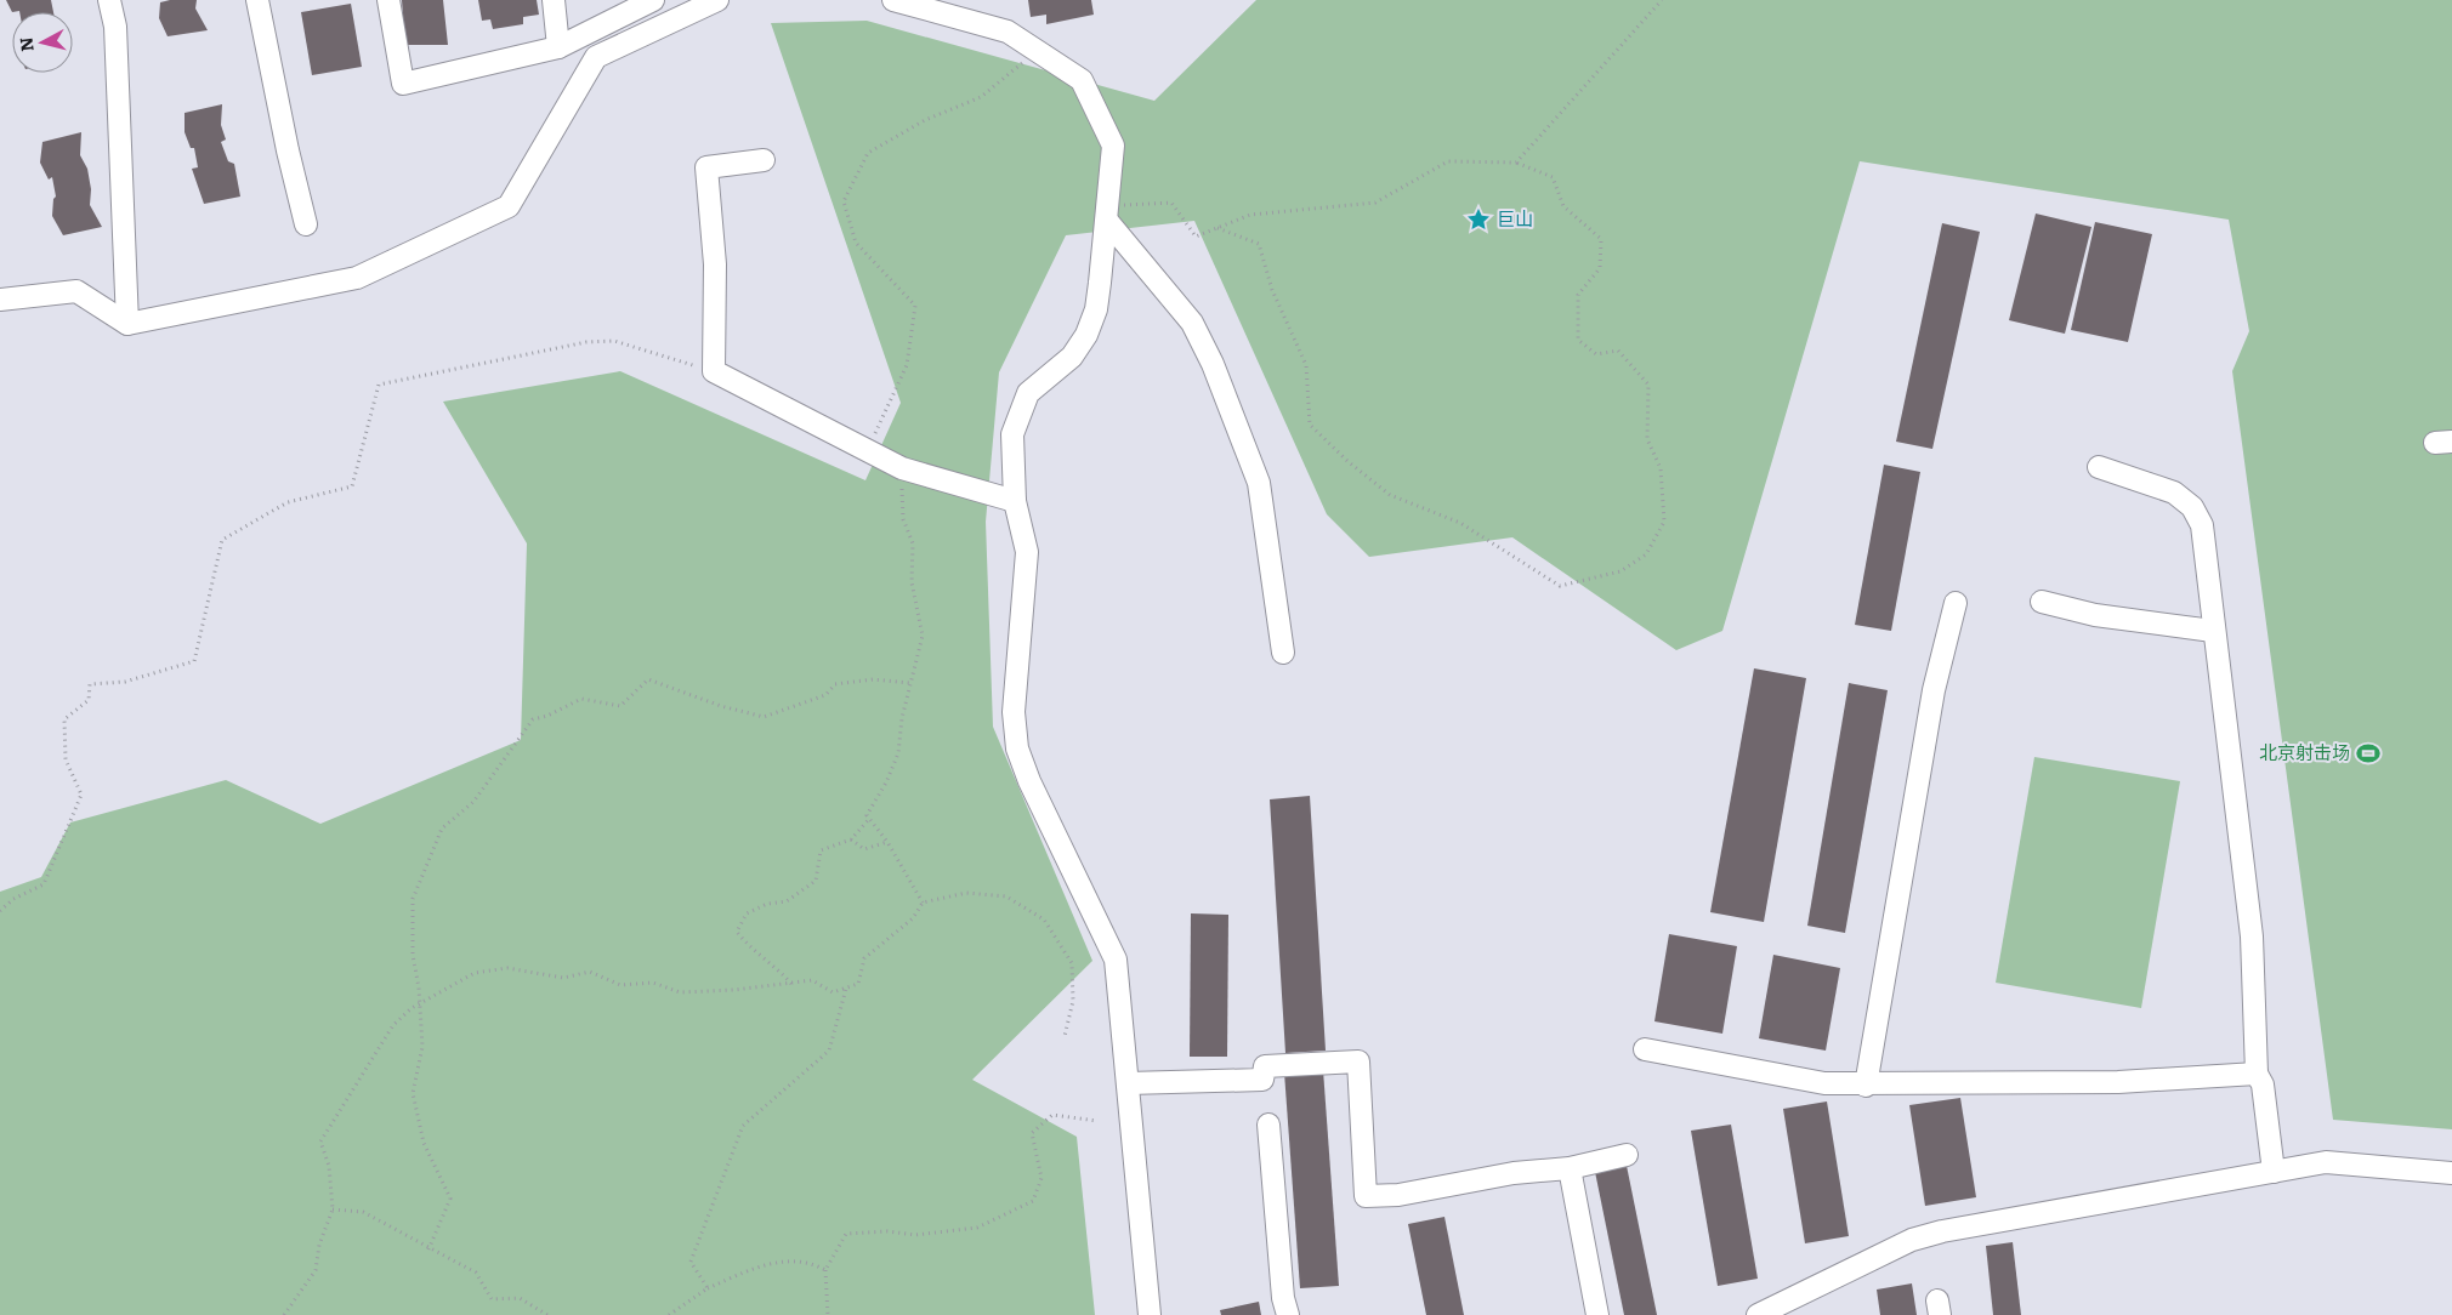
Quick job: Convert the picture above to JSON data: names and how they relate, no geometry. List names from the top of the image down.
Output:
{
  "places": {
    "place": ["巨山"],
    "sports": ["北京射击场"]
  },
  "north": "left"
}
